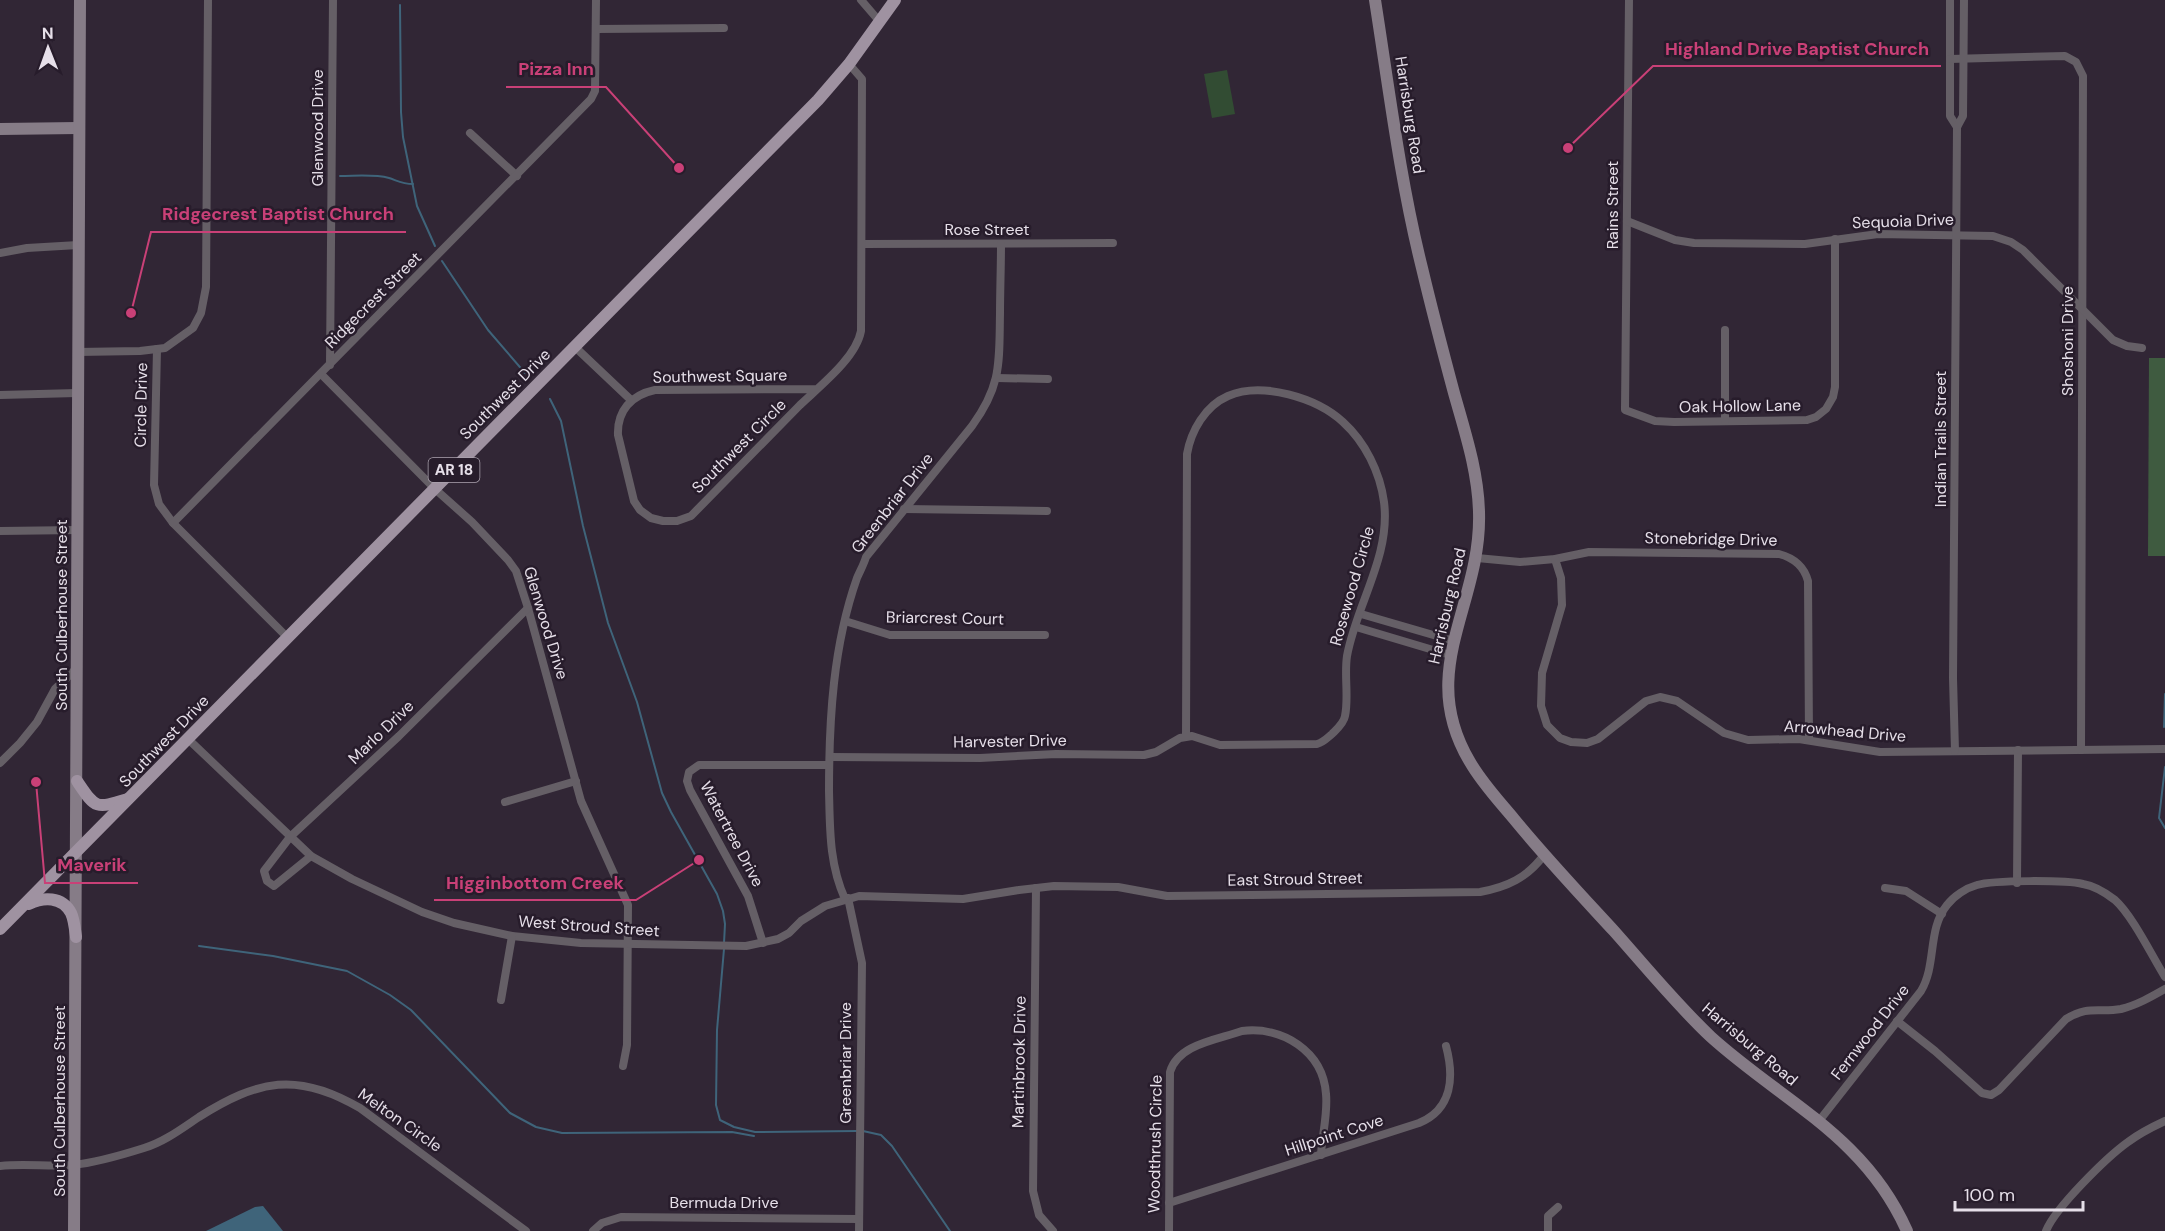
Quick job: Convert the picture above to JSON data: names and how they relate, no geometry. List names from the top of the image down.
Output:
{
  "streets": {
    "main road": [
      "Harrisburg Road",
      "Southwest Drive",
      "AR 18",
      "South Culberhouse Street"
    ],
    "street": [
      "Glenwood Drive",
      "Rains Street",
      "Sequoia Drive",
      "Rose Street",
      "Ridgecrest Street",
      "Shoshoni Drive",
      "Southwest Square",
      "Circle Drive",
      "Oak Hollow Lane",
      "Indian Trails Street",
      "Southwest Circle",
      "Greenbriar Drive",
      "Stonebridge Drive",
      "Rosewood Circle",
      "Briarcrest Court",
      "Arrowhead Drive",
      "Marlo Drive",
      "Harvester Drive",
      "Watertree Drive",
      "East Stroud Street",
      "West Stroud Street",
      "Fernwood Drive",
      "Martinbrook Drive",
      "Melton Circle",
      "Hillpoint Cove",
      "Woodthrush Circle",
      "Bermuda Drive"
    ]
  },
  "crossings": [
    ["Harrisburg Road", "Stonebridge Drive"],
    ["Harrisburg Road", "East Stroud Street"],
    ["Harrisburg Road", "Fernwood Drive"],
    ["Glenwood Drive", "Ridgecrest Street"],
    ["Glenwood Drive", "Southwest Drive"],
    ["Glenwood Drive", "Marlo Drive"],
    ["Glenwood Drive", "West Stroud Street"],
    ["Rains Street", "Sequoia Drive"],
    ["Rains Street", "Oak Hollow Lane"],
    ["Sequoia Drive", "Shoshoni Drive"],
    ["Sequoia Drive", "Oak Hollow Lane"],
    ["Sequoia Drive", "Indian Trails Street"],
    ["Rose Street", "Southwest Circle"],
    ["Rose Street", "Greenbriar Drive"],
    ["Ridgecrest Street", "Circle Drive"],
    ["Shoshoni Drive", "Indian Trails Street"],
    ["Shoshoni Drive", "Arrowhead Drive"],
    ["Southwest Square", "Southwest Circle"],
    ["Southwest Drive", "Circle Drive"],
    ["Southwest Drive", "Southwest Circle"],
    ["Southwest Drive", "South Culberhouse Street"],
    ["Southwest Drive", "West Stroud Street"],
    ["Indian Trails Street", "Arrowhead Drive"],
    ["Greenbriar Drive", "Briarcrest Court"],
    ["Greenbriar Drive", "Harvester Drive"],
    ["Greenbriar Drive", "Watertree Drive"],
    ["Greenbriar Drive", "West Stroud Street"],
    ["Greenbriar Drive", "Bermuda Drive"],
    ["Stonebridge Drive", "Arrowhead Drive"],
    ["Rosewood Circle", "Harvester Drive"],
    ["South Culberhouse Street", "Melton Circle"],
    ["Marlo Drive", "West Stroud Street"],
    ["Harvester Drive", "Watertree Drive"],
    ["Watertree Drive", "West Stroud Street"],
    ["East Stroud Street", "West Stroud Street"],
    ["East Stroud Street", "Martinbrook Drive"],
    ["West Stroud Street", "Martinbrook Drive"],
    ["Hillpoint Cove", "Woodthrush Circle"]
  ],
  "places": [
    "Highland Drive Baptist Church",
    "Pizza Inn",
    "Ridgecrest Baptist Church",
    "Maverik",
    "Higginbottom Creek"
  ],
  "scale_bar": "100 m",
  "north": "top"
}
